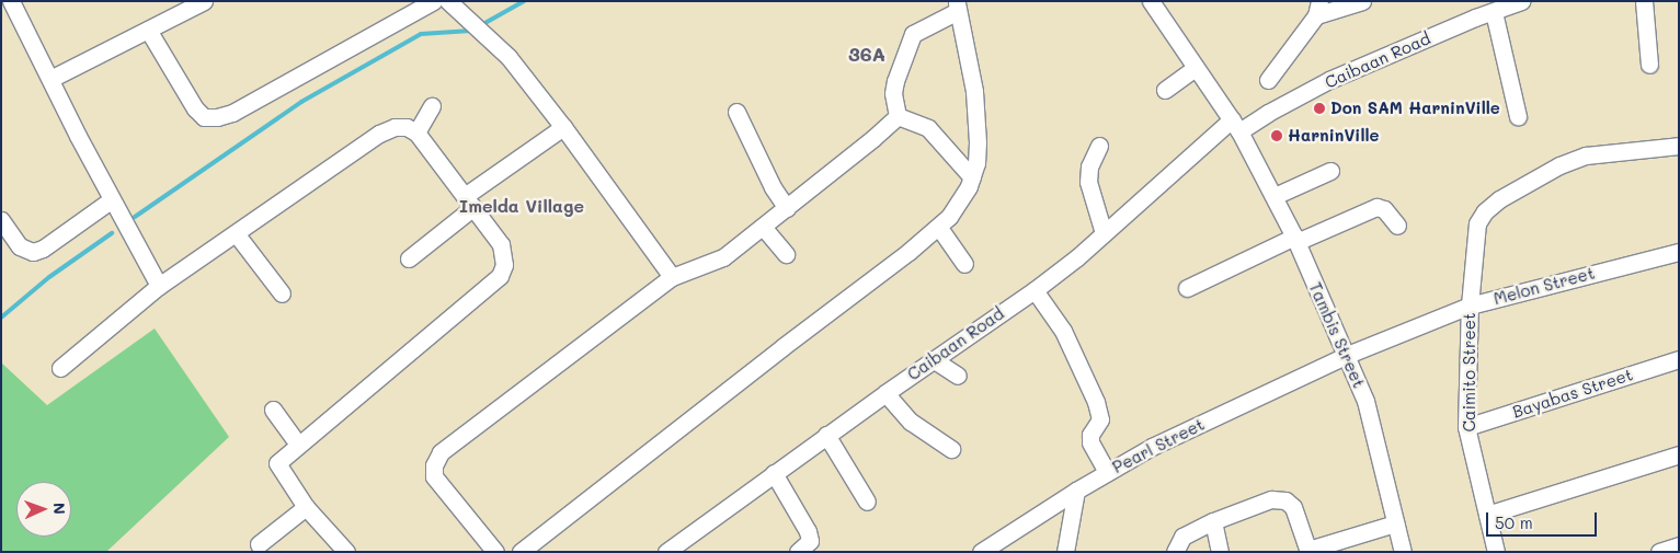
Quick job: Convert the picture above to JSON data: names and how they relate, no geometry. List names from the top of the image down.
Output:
{
  "streets": {
    "street": [
      "Caibaan Road",
      "Melon Street",
      "Tambis Street",
      "Caimito Street",
      "Bayabas Street",
      "Pearl Street"
    ]
  },
  "crossings": [
    ["Caibaan Road", "Tambis Street"],
    ["Melon Street", "Caimito Street"],
    ["Melon Street", "Pearl Street"],
    ["Tambis Street", "Pearl Street"],
    ["Caimito Street", "Bayabas Street"]
  ],
  "districts": ["36A", "Imelda Village"],
  "places": ["Don SAM HarninVille", "HarninVille"],
  "scale_bar": "50 m",
  "north": "right"
}
